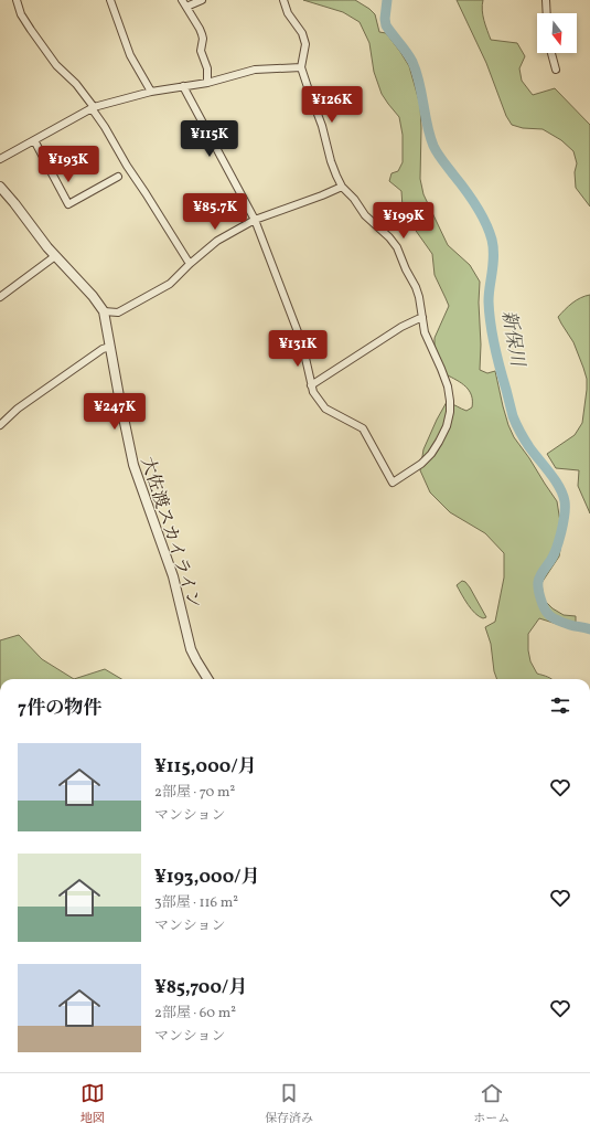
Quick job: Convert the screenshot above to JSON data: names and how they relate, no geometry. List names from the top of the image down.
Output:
{
  "streets": {
    "street": ["大佐渡スカイライン"]
  },
  "water": ["新保川"],
  "north": "bottom",
  "page": {
    "price": [
      "¥126K",
      "¥115K",
      "¥193K",
      "¥85.7K",
      "¥199K",
      "¥131K",
      "¥247K"
    ],
    "heading": "7件の物件",
    "list": [
      {
        "name": "¥115,000/月",
        "note": "2部屋 · 70 m² · マンション"
      },
      {
        "name": "¥193,000/月",
        "note": "3部屋 · 116 m² · マンション"
      },
      {
        "name": "¥85,700/月",
        "note": "2部屋 · 60 m² · マンション"
      }
    ],
    "tabs": ["地図", "保存済み", "ホーム"]
  }
}
